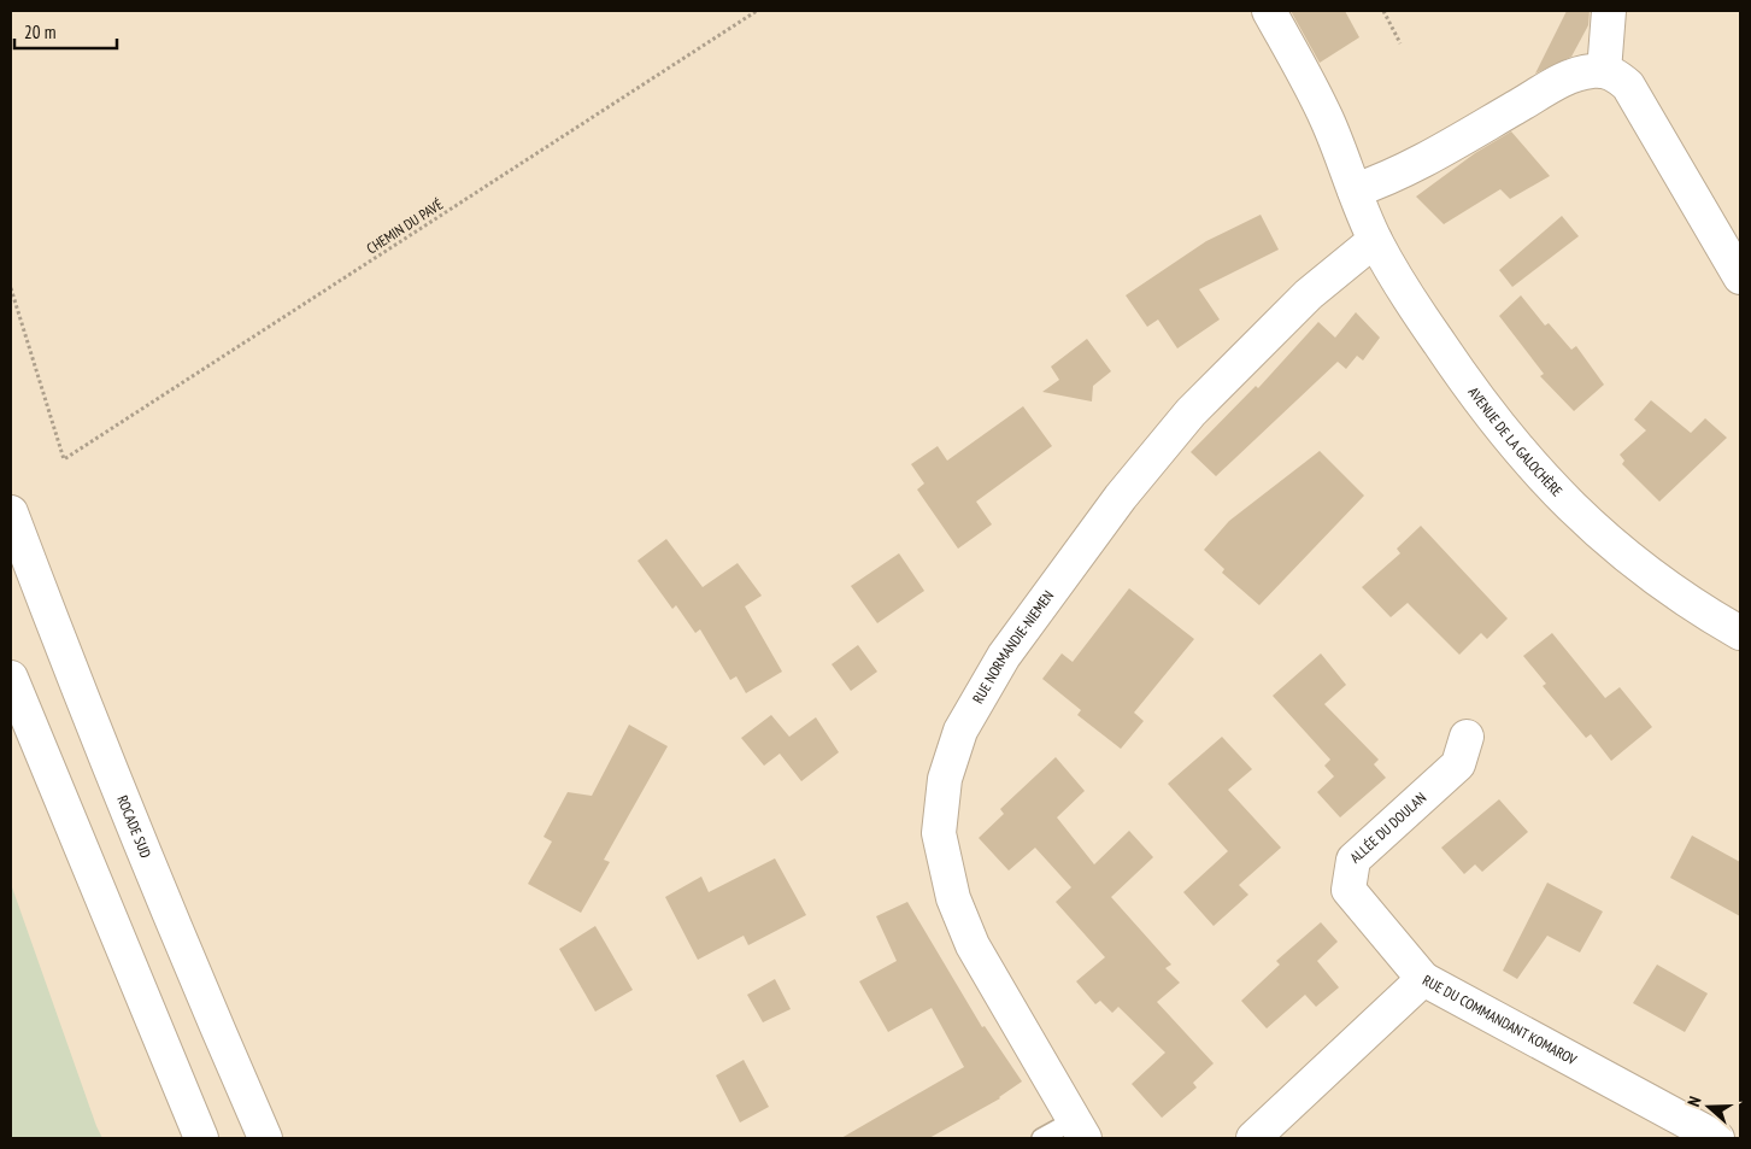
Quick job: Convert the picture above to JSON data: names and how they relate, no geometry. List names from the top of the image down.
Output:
{
  "streets": {
    "main road": [
      "AVENUE DE LA GALOCHÈRE",
      "RUE NORMANDIE-NIEMEN",
      "ROCADE SUD",
      "ALLÉE DU DOULAN",
      "RUE DU COMMANDANT KOMAROV"
    ],
    "path": ["CHEMIN DU PAVÉ"]
  },
  "crossings": [
    ["AVENUE DE LA GALOCHÈRE", "RUE NORMANDIE-NIEMEN"],
    ["ALLÉE DU DOULAN", "RUE DU COMMANDANT KOMAROV"]
  ],
  "scale_bar": "20 m",
  "north": "left"
}
